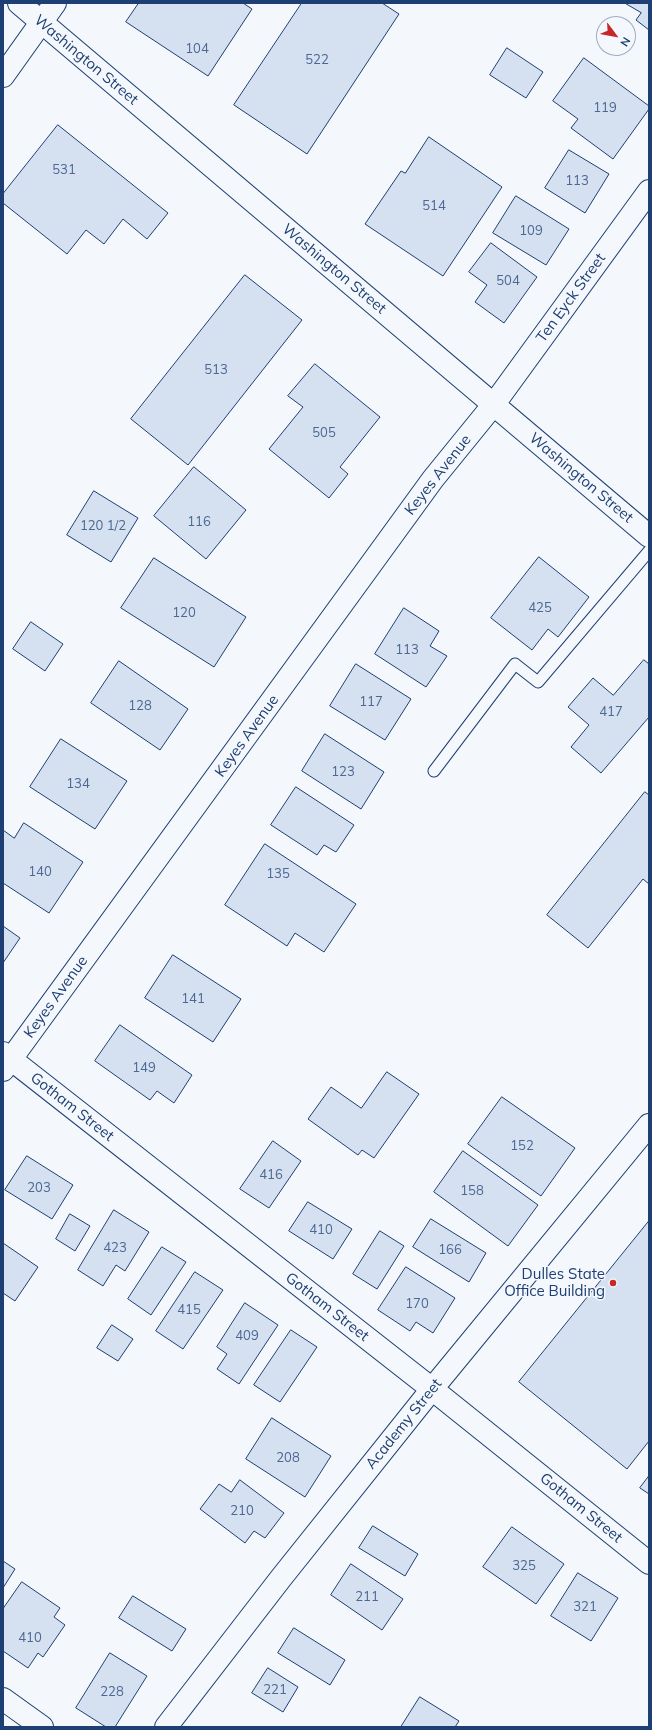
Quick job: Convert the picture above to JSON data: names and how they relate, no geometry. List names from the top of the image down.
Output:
{
  "streets": {
    "street": [
      "Washington Street",
      "Ten Eyck Street",
      "Keyes Avenue",
      "Gotham Street",
      "Academy Street"
    ]
  },
  "crossings": [
    ["Washington Street", "Ten Eyck Street"],
    ["Washington Street", "Keyes Avenue"],
    ["Ten Eyck Street", "Keyes Avenue"],
    ["Keyes Avenue", "Gotham Street"],
    ["Gotham Street", "Academy Street"]
  ],
  "places": ["Dulles State Office Building"],
  "house_numbers": [
    "104",
    "522",
    "119",
    "531",
    "113",
    "514",
    "109",
    "504",
    "513",
    "505",
    "116",
    "120 1/2",
    "425",
    "120",
    "113",
    "117",
    "128",
    "417",
    "123",
    "134",
    "140",
    "135",
    "141",
    "149",
    "152",
    "416",
    "203",
    "158",
    "410",
    "423",
    "166",
    "170",
    "415",
    "409",
    "208",
    "210",
    "325",
    "211",
    "321",
    "410",
    "221",
    "228"
  ],
  "north": "bottom right"
}
